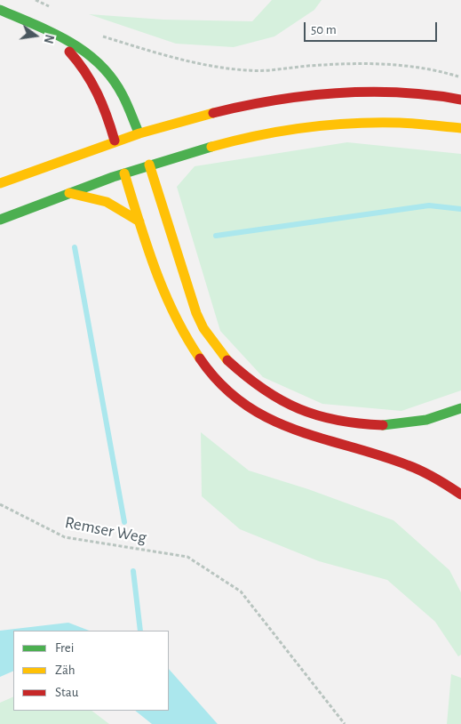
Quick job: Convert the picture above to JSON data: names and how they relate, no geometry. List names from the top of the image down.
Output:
{
  "streets": {
    "path": ["Remser Weg"]
  },
  "legend": ["Frei", "Zäh", "Stau"],
  "scale_bar": "50 m",
  "north": "right"
}
